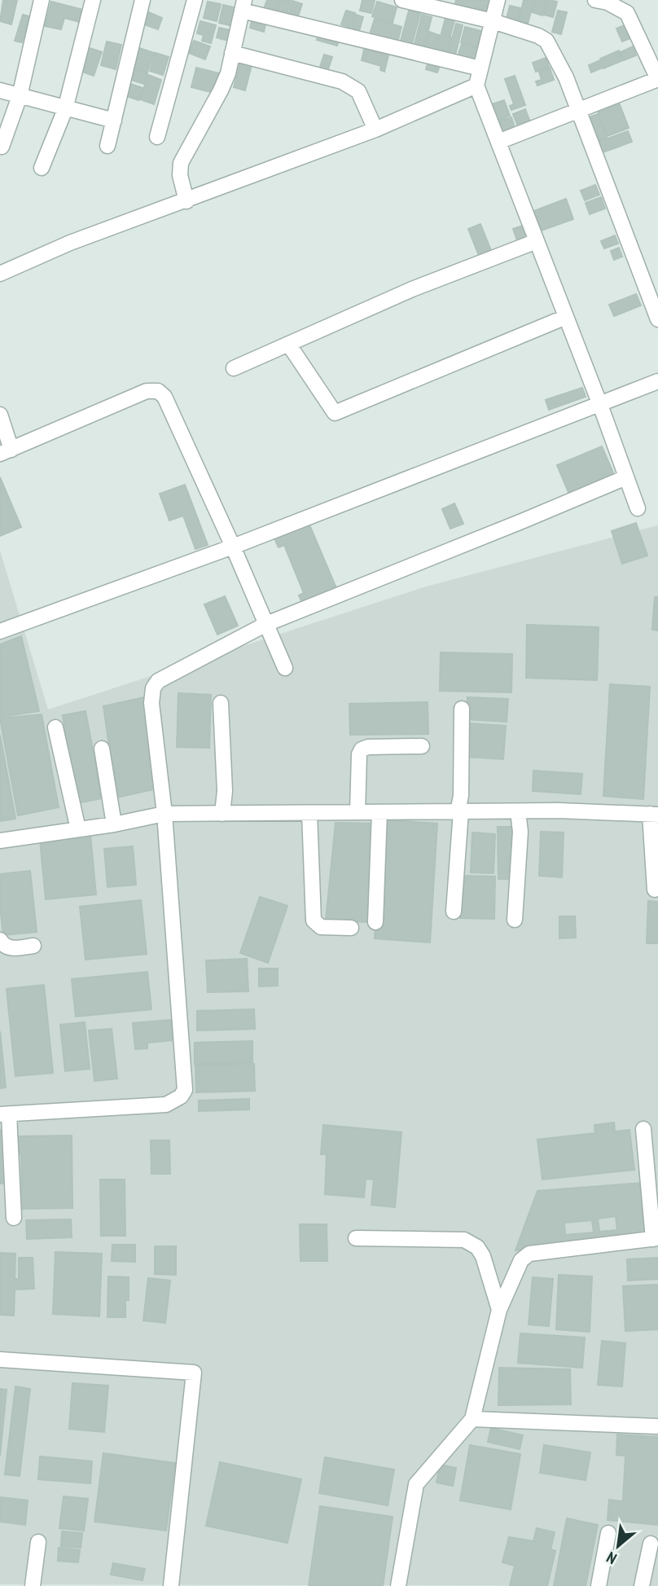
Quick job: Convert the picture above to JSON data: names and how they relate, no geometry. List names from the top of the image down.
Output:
{
  "north": "bottom left"
}
